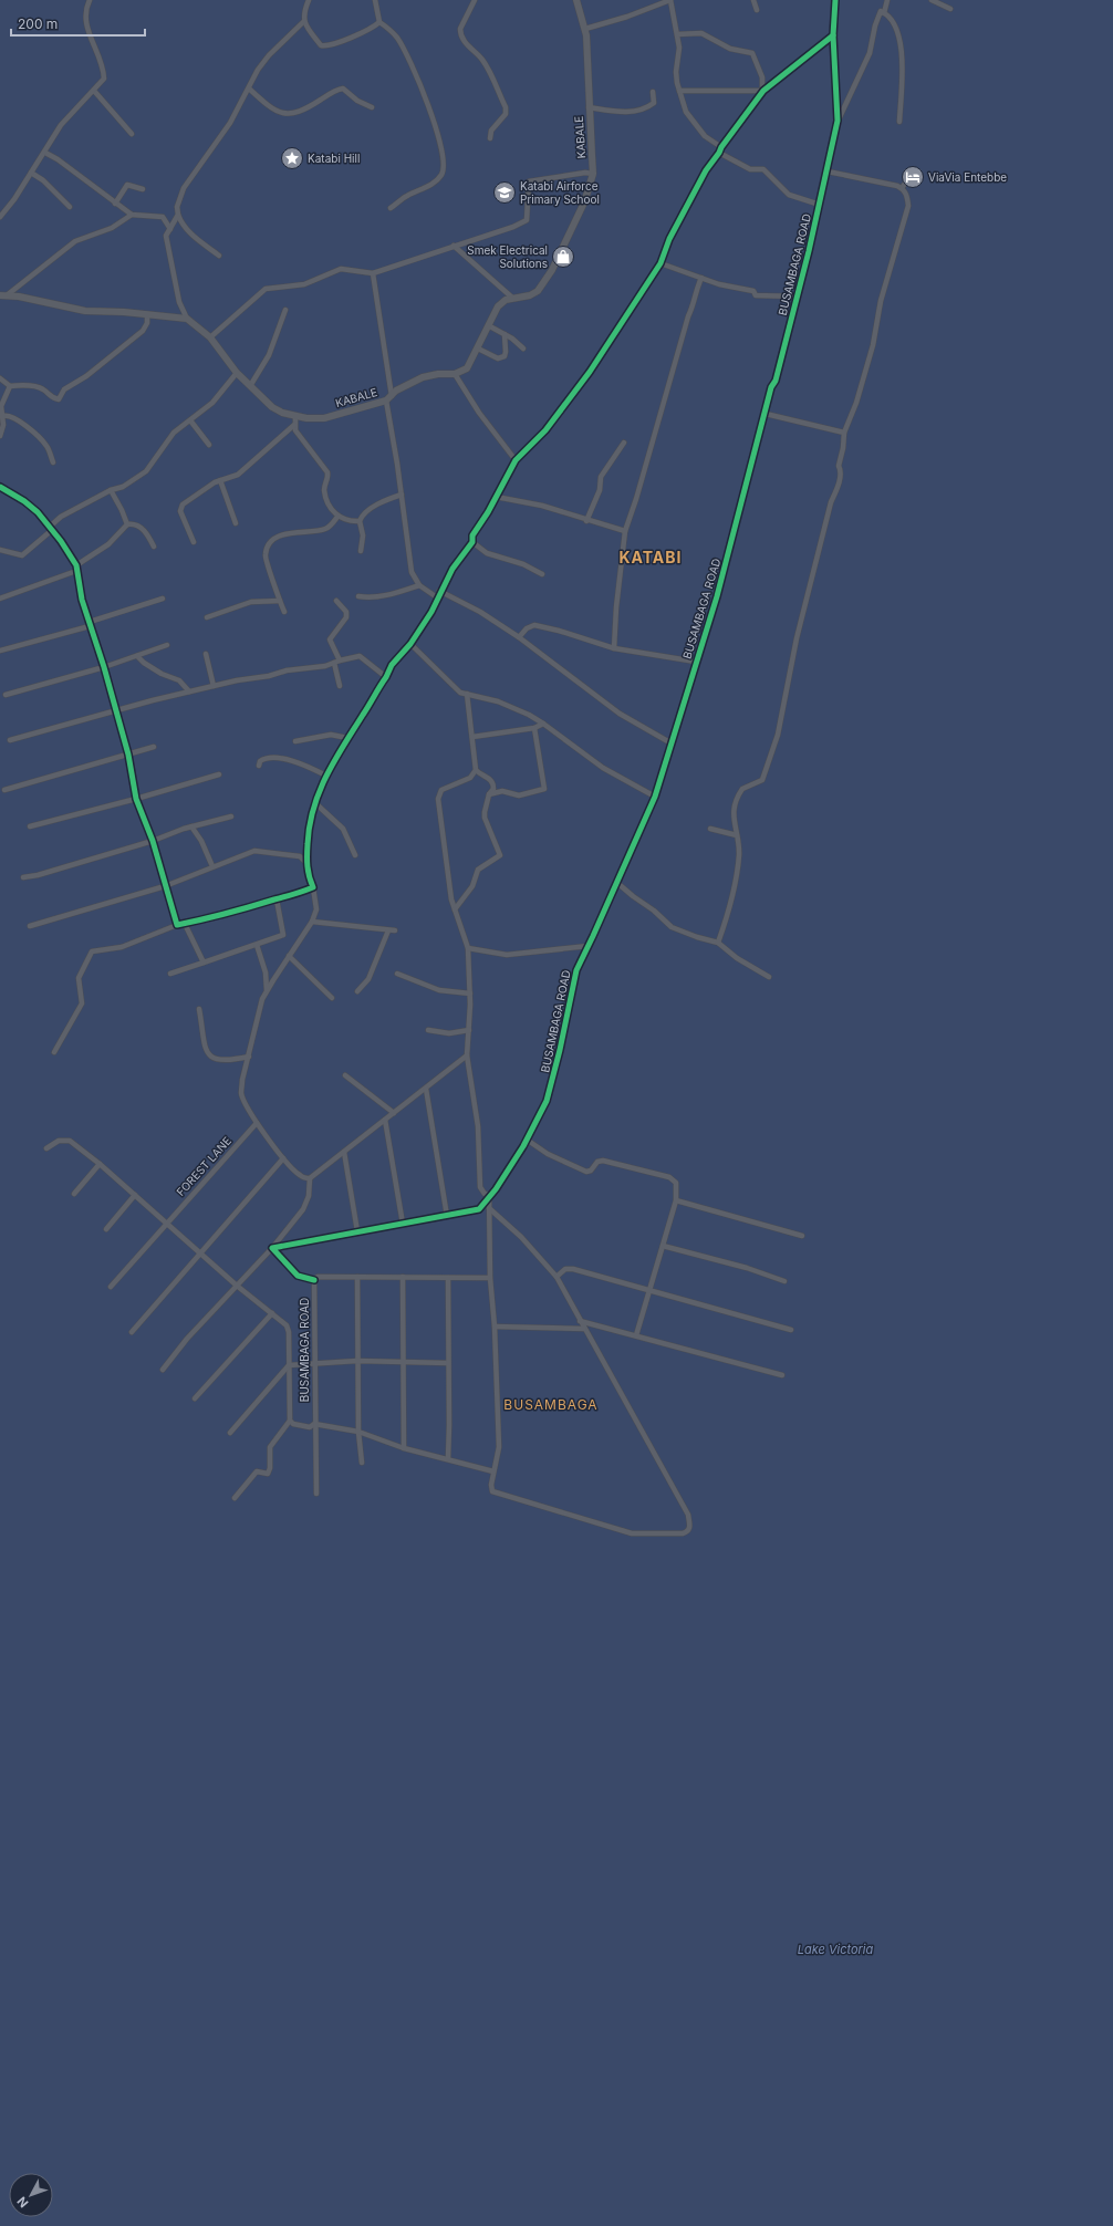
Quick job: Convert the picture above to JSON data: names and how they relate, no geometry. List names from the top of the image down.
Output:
{
  "streets": {
    "street": ["KABALE", "BUSAMBAGA ROAD", "FOREST LANE"]
  },
  "districts": ["KATABI", "BUSAMBAGA"],
  "water": ["Lake Victoria"],
  "places": {
    "place": ["Katabi Hill"],
    "hotel": ["ViaVia Entebbe"],
    "school or university": ["Katabi Airforce Primary School"],
    "shop": ["Smek Electrical Solutions"]
  },
  "scale_bar": "200 m",
  "north": "bottom left"
}
